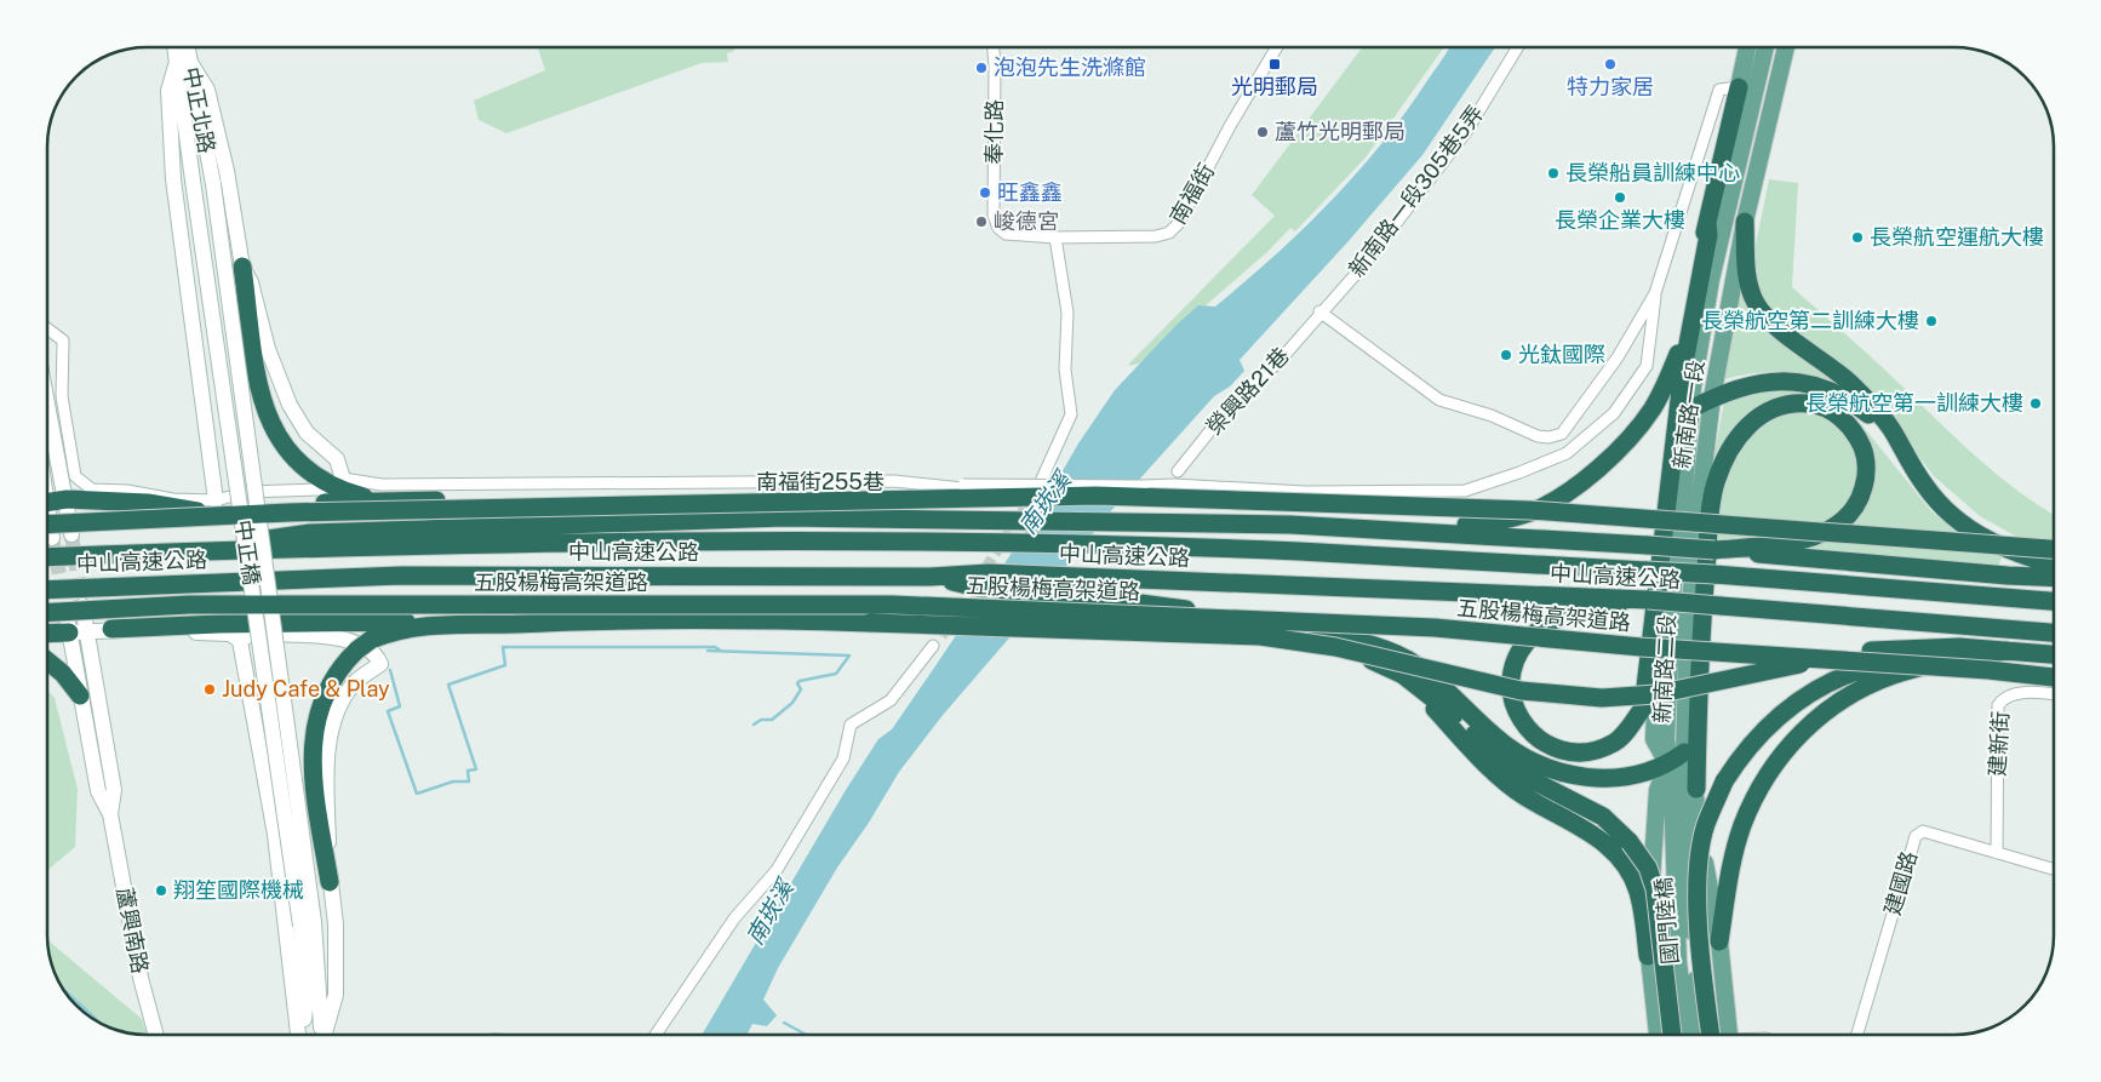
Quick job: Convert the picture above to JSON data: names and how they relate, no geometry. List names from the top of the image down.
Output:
{
  "streets": {
    "highway": ["中山高速公路", "五股楊梅高架道路"],
    "main road": ["新南路一段", "新南路二段", "國門陸橋"],
    "street": [
      "中正北路",
      "奉化路",
      "新南路一段305巷5弄",
      "南福街",
      "榮興路21巷",
      "南福街255巷",
      "中正橋",
      "建新街",
      "建國路",
      "蘆興南路"
    ]
  },
  "crossings": [
    ["中正北路", "中正橋"],
    ["奉化路", "南福街"],
    ["新南路一段305巷5弄", "榮興路21巷"],
    ["南福街", "南福街255巷"],
    ["新南路一段", "新南路二段"],
    ["新南路二段", "國門陸橋"],
    ["建新街", "建國路"]
  ],
  "water": ["南崁溪"],
  "places": {
    "transit": ["光明郵局"],
    "other": [
      "特力家居",
      "泡泡先生洗滌館",
      "蘆竹光明郵局",
      "長榮船員訓練中心",
      "旺鑫鑫",
      "長榮企業大樓",
      "峻德宮",
      "長榮航空運航大樓",
      "長榮航空第二訓練大樓",
      "光鈦國際",
      "長榮航空第一訓練大樓",
      "Judy Cafe & Play",
      "翔笙國際機械"
    ]
  }
}
